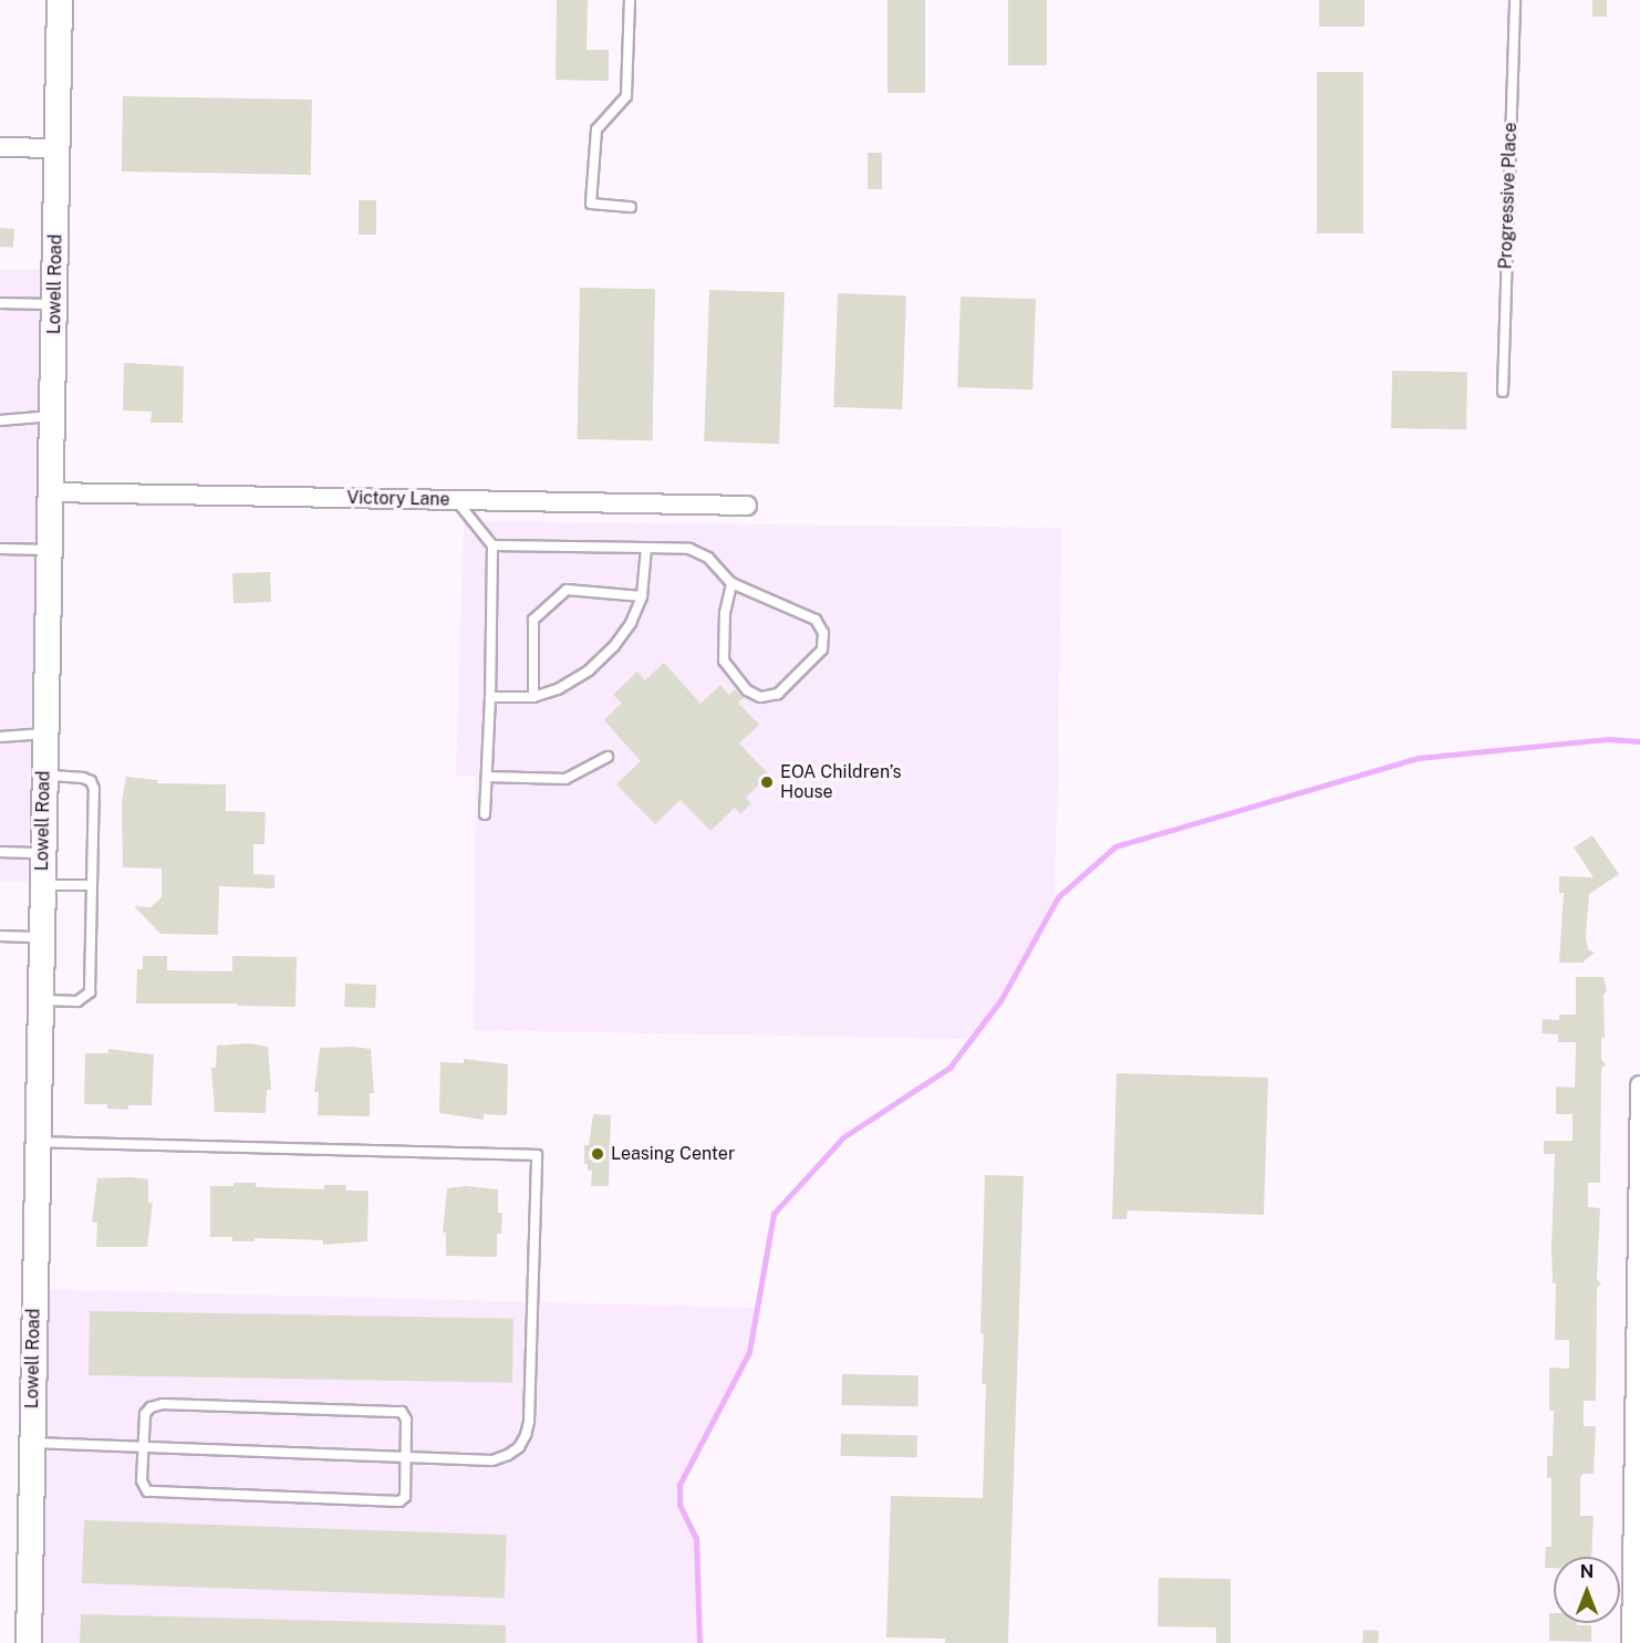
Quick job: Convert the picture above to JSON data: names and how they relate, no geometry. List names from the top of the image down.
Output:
{
  "streets": {
    "street": ["Lowell Road", "Victory Lane"],
    "lane": ["Progressive Place"]
  },
  "crossings": [
    ["Lowell Road", "Victory Lane"]
  ],
  "places": ["EOA Children’s House", "Leasing Center"],
  "north": "top"
}
